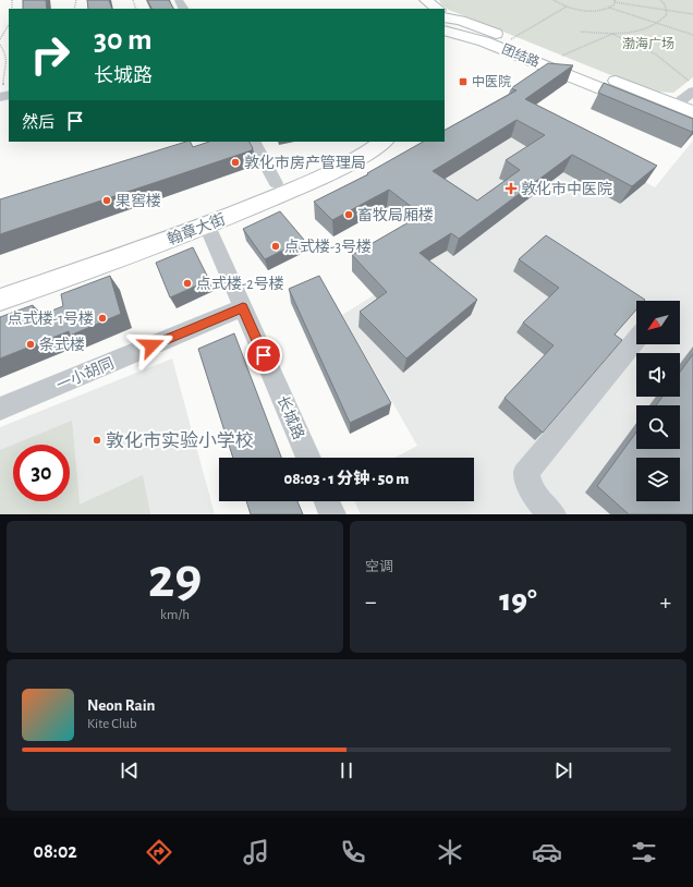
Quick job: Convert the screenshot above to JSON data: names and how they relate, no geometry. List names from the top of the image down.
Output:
{
  "streets": {
    "main road": ["团结路", "翰章大街"],
    "street": ["一小胡同", "长城路"]
  },
  "crossings": [
    ["翰章大街", "长城路"],
    ["一小胡同", "长城路"]
  ],
  "parks": ["渤海广场"],
  "places": {
    "transit": ["中医院"],
    "other": [
      "敦化市房产管理局",
      "果窖楼",
      "畜牧局厢楼",
      "点式楼-3号楼",
      "点式楼-2号楼",
      "点式楼-1号楼",
      "条式楼",
      "敦化市实验小学校"
    ],
    "health": ["敦化市中医院"]
  },
  "north": "bottom left",
  "page": {
    "turn": ["30 m", "长城路"],
    "then": "然后",
    "limit": "30",
    "trip": "08:03 · 1 分钟 · 50 m",
    "tile": [
      ["29", "km/h"],
      "空调"
    ],
    "heat": ["−", "19°", "+"],
    "song": ["Neon Rain", "Kite Club"],
    "tabs": "08:02"
  }
}
